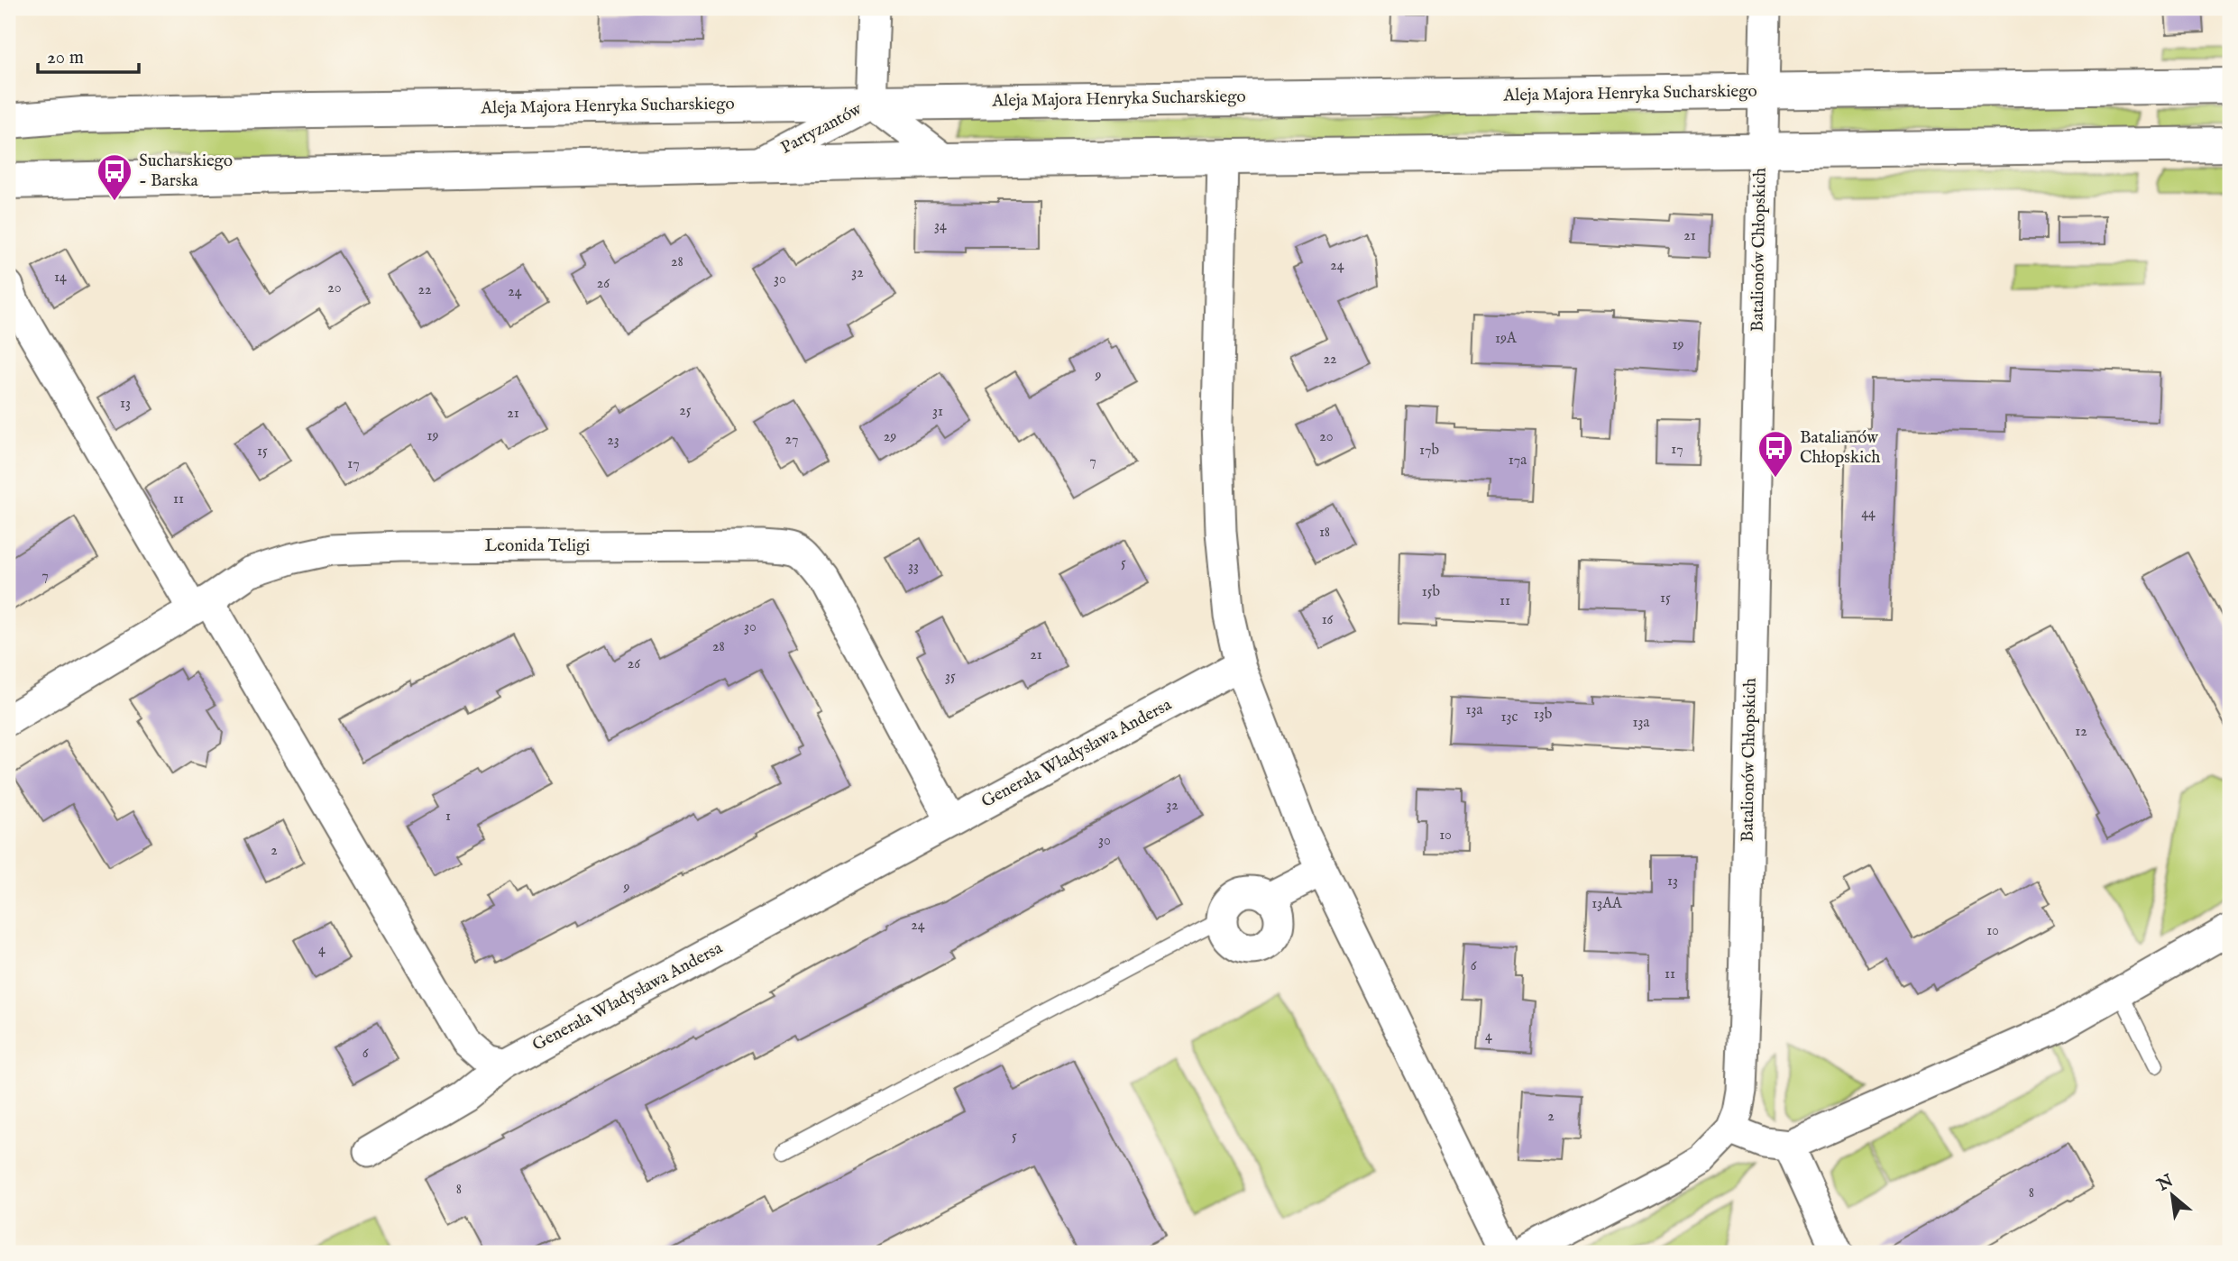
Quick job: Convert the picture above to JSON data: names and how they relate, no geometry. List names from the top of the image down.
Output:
{
  "streets": {
    "street": [
      "Aleja Majora Henryka Sucharskiego",
      "Partyzantów",
      "Batalionów Chłopskich",
      "Leonida Teligi",
      "Generała Władysława Andersa"
    ]
  },
  "crossings": [
    ["Aleja Majora Henryka Sucharskiego", "Partyzantów"],
    ["Aleja Majora Henryka Sucharskiego", "Batalionów Chłopskich"],
    ["Leonida Teligi", "Generała Władysława Andersa"]
  ],
  "places": {
    "bus stop": ["Sucharskiego - Barska", "Batalianów Chłopskich"]
  },
  "house_numbers": [
    "34",
    "21",
    "28",
    "24",
    "32",
    "14",
    "30",
    "26",
    "20",
    "22",
    "24",
    "19A",
    "19",
    "22",
    "9",
    "13",
    "25",
    "31",
    "21",
    "19",
    "29",
    "20",
    "27",
    "23",
    "17",
    "17b",
    "15",
    "17a",
    "7",
    "17",
    "11",
    "44",
    "18",
    "5",
    "33",
    "7",
    "15b",
    "15",
    "11",
    "16",
    "30",
    "28",
    "21",
    "26",
    "35",
    "13a",
    "13b",
    "13c",
    "13a",
    "12",
    "32",
    "1",
    "10",
    "30",
    "2",
    "13",
    "9",
    "13AA",
    "24",
    "10",
    "4",
    "6",
    "11",
    "4",
    "6",
    "2",
    "5",
    "8",
    "8"
  ],
  "scale_bar": "20 m",
  "north": "top left"
}
